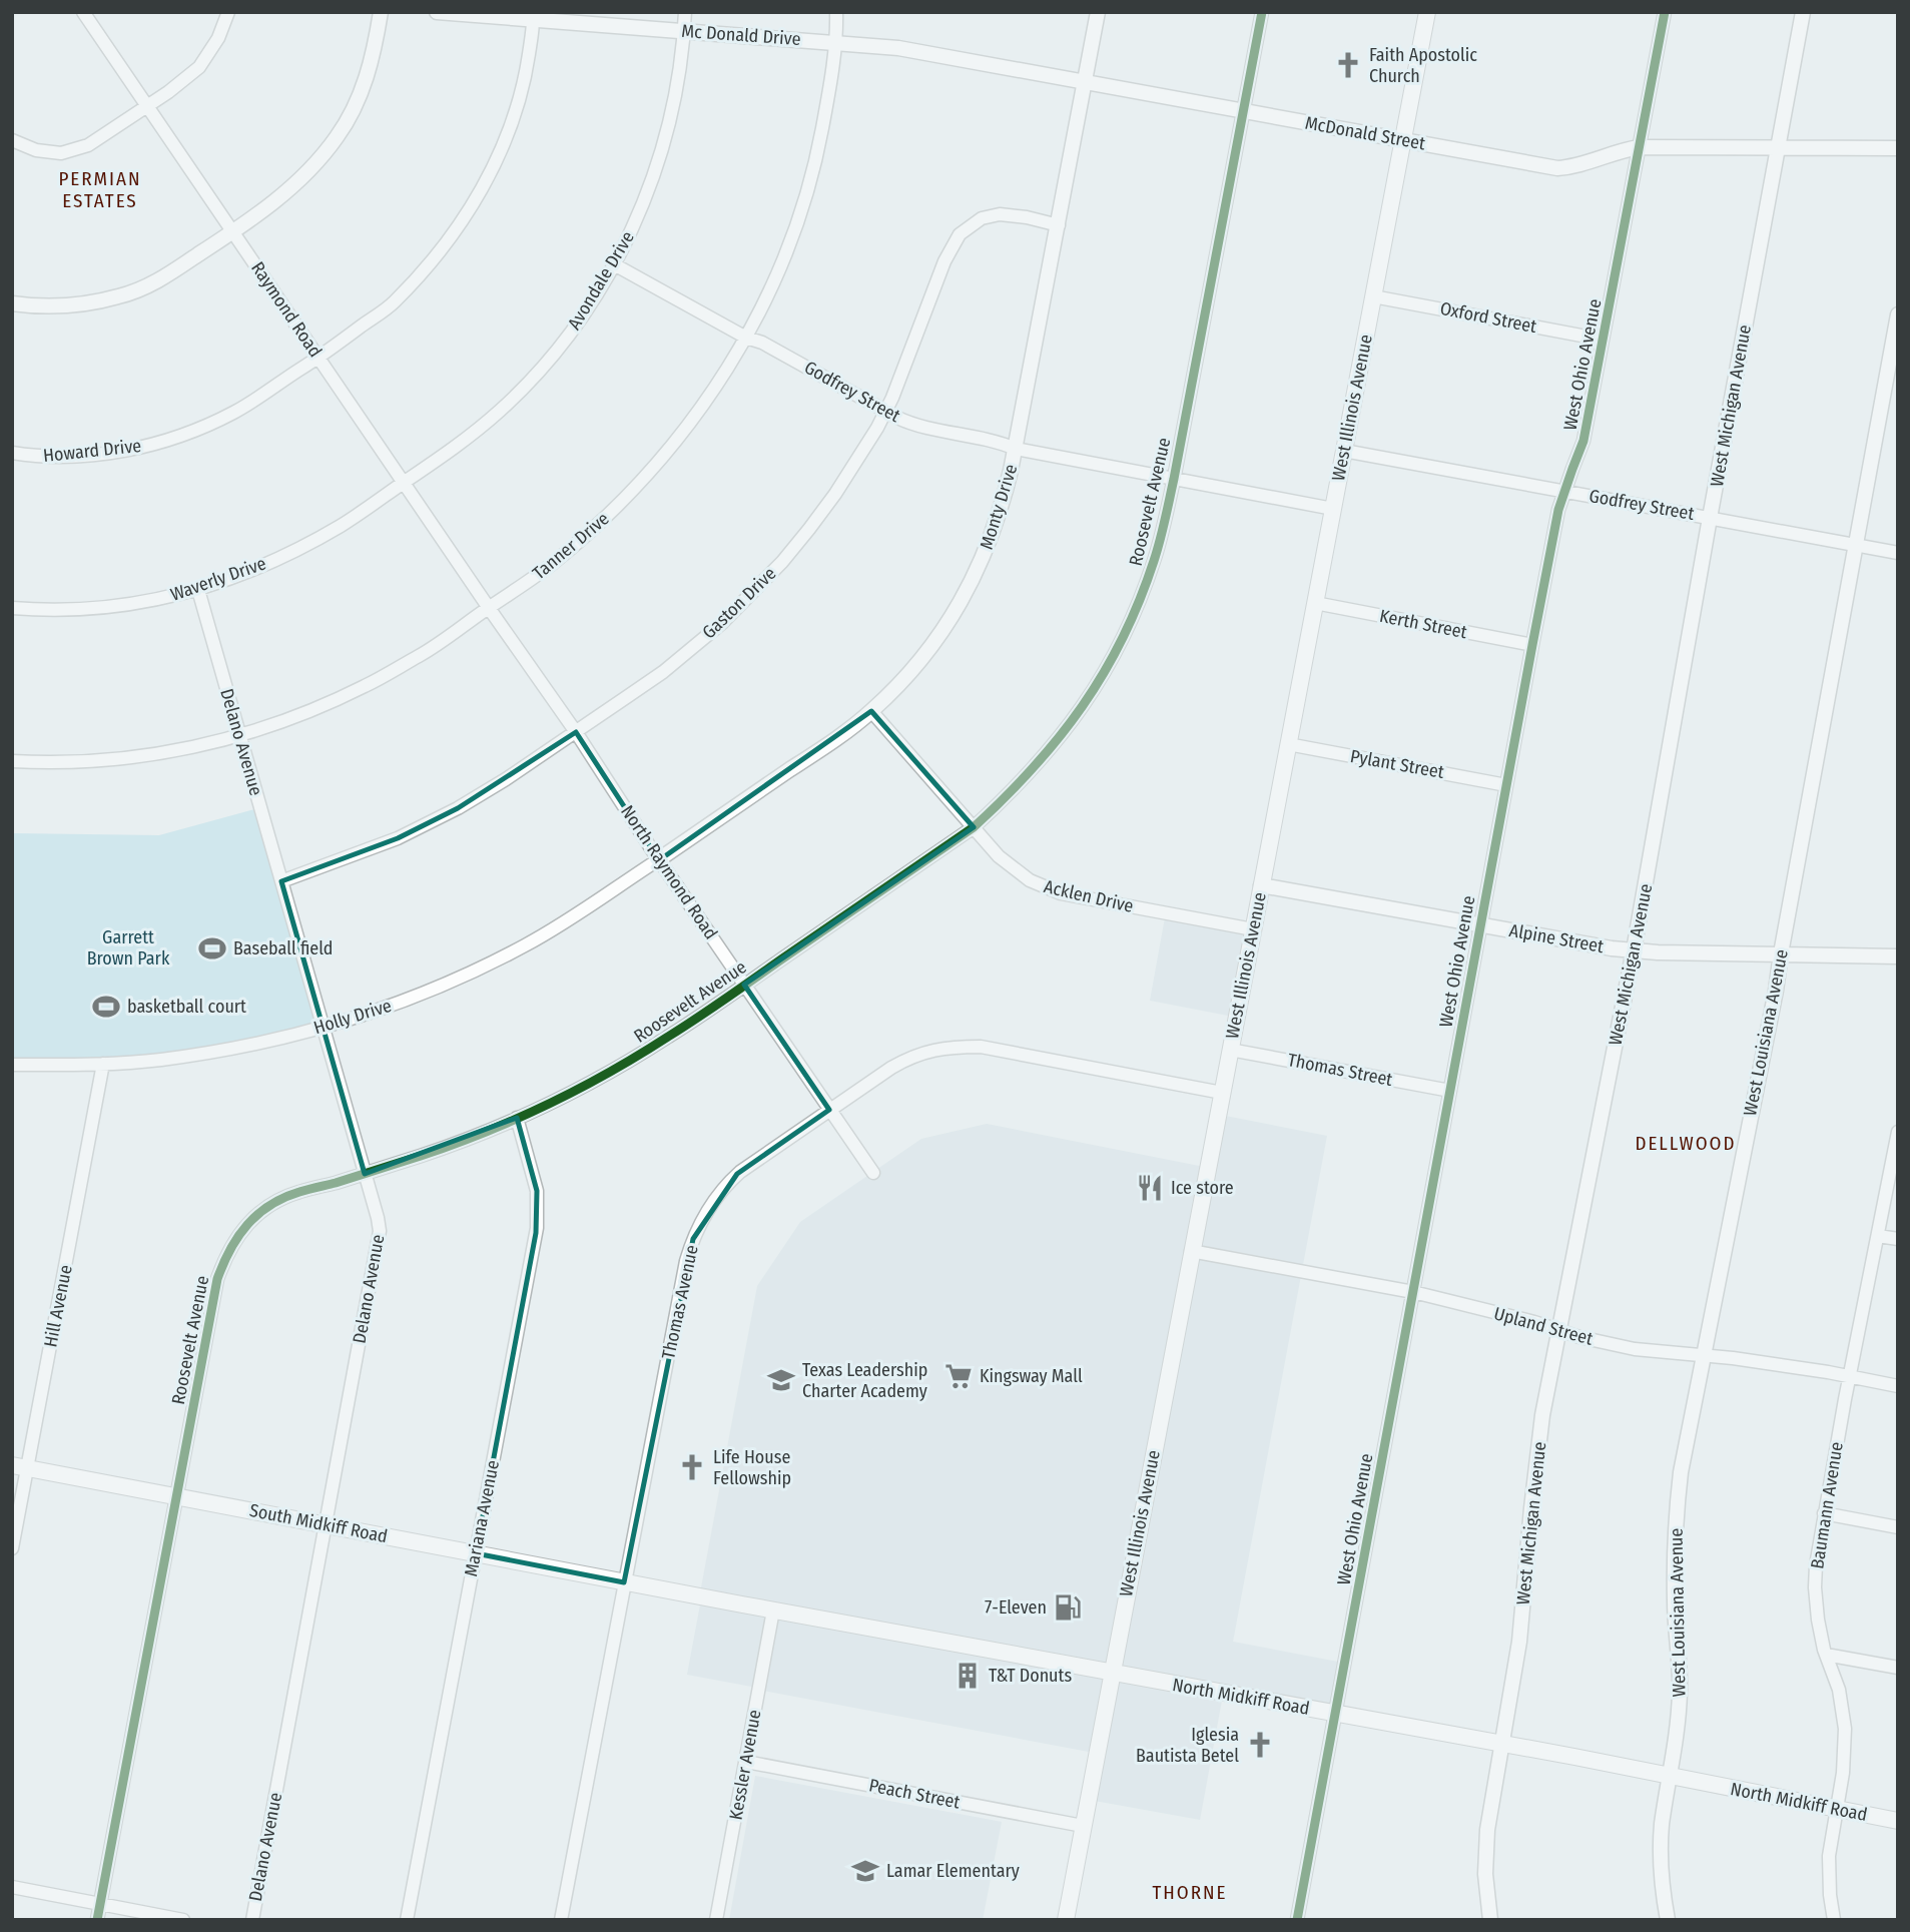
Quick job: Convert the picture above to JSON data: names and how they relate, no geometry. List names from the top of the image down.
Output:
{
  "streets": {
    "main road": ["West Illinois Avenue", "South Midkiff Road", "North Midkiff Road"],
    "street": [
      "Mc Donald Drive",
      "McDonald Street",
      "Avondale Drive",
      "Raymond Road",
      "Oxford Street",
      "West Ohio Avenue",
      "Godfrey Street",
      "West Michigan Avenue",
      "Howard Drive",
      "Roosevelt Avenue",
      "Monty Drive",
      "Tanner Drive",
      "Waverly Drive",
      "Gaston Drive",
      "Kerth Street",
      "Delano Avenue",
      "Pylant Street",
      "North Raymond Road",
      "Acklen Drive",
      "Alpine Street",
      "Holly Drive",
      "West Louisiana Avenue",
      "Thomas Street",
      "Thomas Avenue",
      "Hill Avenue",
      "Upland Street",
      "Baumann Avenue",
      "Mariana Avenue",
      "Kessler Avenue",
      "Peach Street"
    ]
  },
  "crossings": [
    ["Mc Donald Drive", "McDonald Street"],
    ["Mc Donald Drive", "Avondale Drive"],
    ["Mc Donald Drive", "Howard Drive"],
    ["Mc Donald Drive", "Tanner Drive"],
    ["McDonald Street", "West Ohio Avenue"],
    ["McDonald Street", "West Michigan Avenue"],
    ["McDonald Street", "West Illinois Avenue"],
    ["McDonald Street", "Roosevelt Avenue"],
    ["McDonald Street", "Monty Drive"],
    ["McDonald Street", "Tanner Drive"],
    ["Avondale Drive", "Raymond Road"],
    ["Avondale Drive", "Waverly Drive"],
    ["Raymond Road", "Howard Drive"],
    ["Raymond Road", "Tanner Drive"],
    ["Raymond Road", "Waverly Drive"],
    ["Raymond Road", "North Raymond Road"],
    ["Oxford Street", "West Ohio Avenue"],
    ["Oxford Street", "West Illinois Avenue"],
    ["West Ohio Avenue", "Godfrey Street"],
    ["West Ohio Avenue", "Kerth Street"],
    ["West Ohio Avenue", "Pylant Street"],
    ["West Ohio Avenue", "Alpine Street"],
    ["West Ohio Avenue", "Thomas Street"],
    ["West Ohio Avenue", "Upland Street"],
    ["West Ohio Avenue", "North Midkiff Road"],
    ["Godfrey Street", "West Michigan Avenue"],
    ["Godfrey Street", "West Illinois Avenue"],
    ["Godfrey Street", "Roosevelt Avenue"],
    ["Godfrey Street", "Monty Drive"],
    ["Godfrey Street", "Tanner Drive"],
    ["Godfrey Street", "Gaston Drive"],
    ["Godfrey Street", "West Louisiana Avenue"],
    ["West Michigan Avenue", "Alpine Street"],
    ["West Michigan Avenue", "Upland Street"],
    ["West Michigan Avenue", "North Midkiff Road"],
    ["West Illinois Avenue", "Kerth Street"],
    ["West Illinois Avenue", "Pylant Street"],
    ["West Illinois Avenue", "Acklen Drive"],
    ["West Illinois Avenue", "Alpine Street"],
    ["West Illinois Avenue", "Thomas Street"],
    ["West Illinois Avenue", "Thomas Avenue"],
    ["West Illinois Avenue", "Upland Street"],
    ["West Illinois Avenue", "North Midkiff Road"],
    ["West Illinois Avenue", "Peach Street"],
    ["Roosevelt Avenue", "Delano Avenue"],
    ["Roosevelt Avenue", "North Raymond Road"],
    ["Roosevelt Avenue", "Acklen Drive"],
    ["Roosevelt Avenue", "Mariana Avenue"],
    ["Roosevelt Avenue", "South Midkiff Road"],
    ["Monty Drive", "Gaston Drive"],
    ["Monty Drive", "North Raymond Road"],
    ["Monty Drive", "Acklen Drive"],
    ["Monty Drive", "Holly Drive"],
    ["Tanner Drive", "Delano Avenue"],
    ["Tanner Drive", "North Raymond Road"],
    ["Waverly Drive", "Delano Avenue"],
    ["Gaston Drive", "Delano Avenue"],
    ["Gaston Drive", "North Raymond Road"],
    ["Delano Avenue", "Holly Drive"],
    ["Delano Avenue", "South Midkiff Road"],
    ["North Raymond Road", "Holly Drive"],
    ["North Raymond Road", "Thomas Avenue"],
    ["Alpine Street", "West Louisiana Avenue"],
    ["Holly Drive", "Hill Avenue"],
    ["West Louisiana Avenue", "Upland Street"],
    ["West Louisiana Avenue", "North Midkiff Road"],
    ["Thomas Avenue", "South Midkiff Road"],
    ["Thomas Avenue", "North Midkiff Road"],
    ["Hill Avenue", "South Midkiff Road"],
    ["Upland Street", "Baumann Avenue"],
    ["Baumann Avenue", "North Midkiff Road"],
    ["Mariana Avenue", "South Midkiff Road"],
    ["South Midkiff Road", "North Midkiff Road"],
    ["North Midkiff Road", "Kessler Avenue"],
    ["Kessler Avenue", "Peach Street"]
  ],
  "districts": ["PERMIAN ESTATES", "DELLWOOD", "THORNE"],
  "parks": ["Garrett Brown Park"],
  "places": {
    "church": ["Faith Apostolic Church", "Life House Fellowship", "Iglesia Bautista Betel"],
    "sports": ["Baseball field", "basketball court"],
    "restaurant": ["Ice store"],
    "supermarket": ["Kingsway Mall"],
    "school or university": ["Texas Leadership Charter Academy", "Lamar Elementary"],
    "fuel station": ["7-Eleven"],
    "building": ["T&T Donuts"]
  }
}
